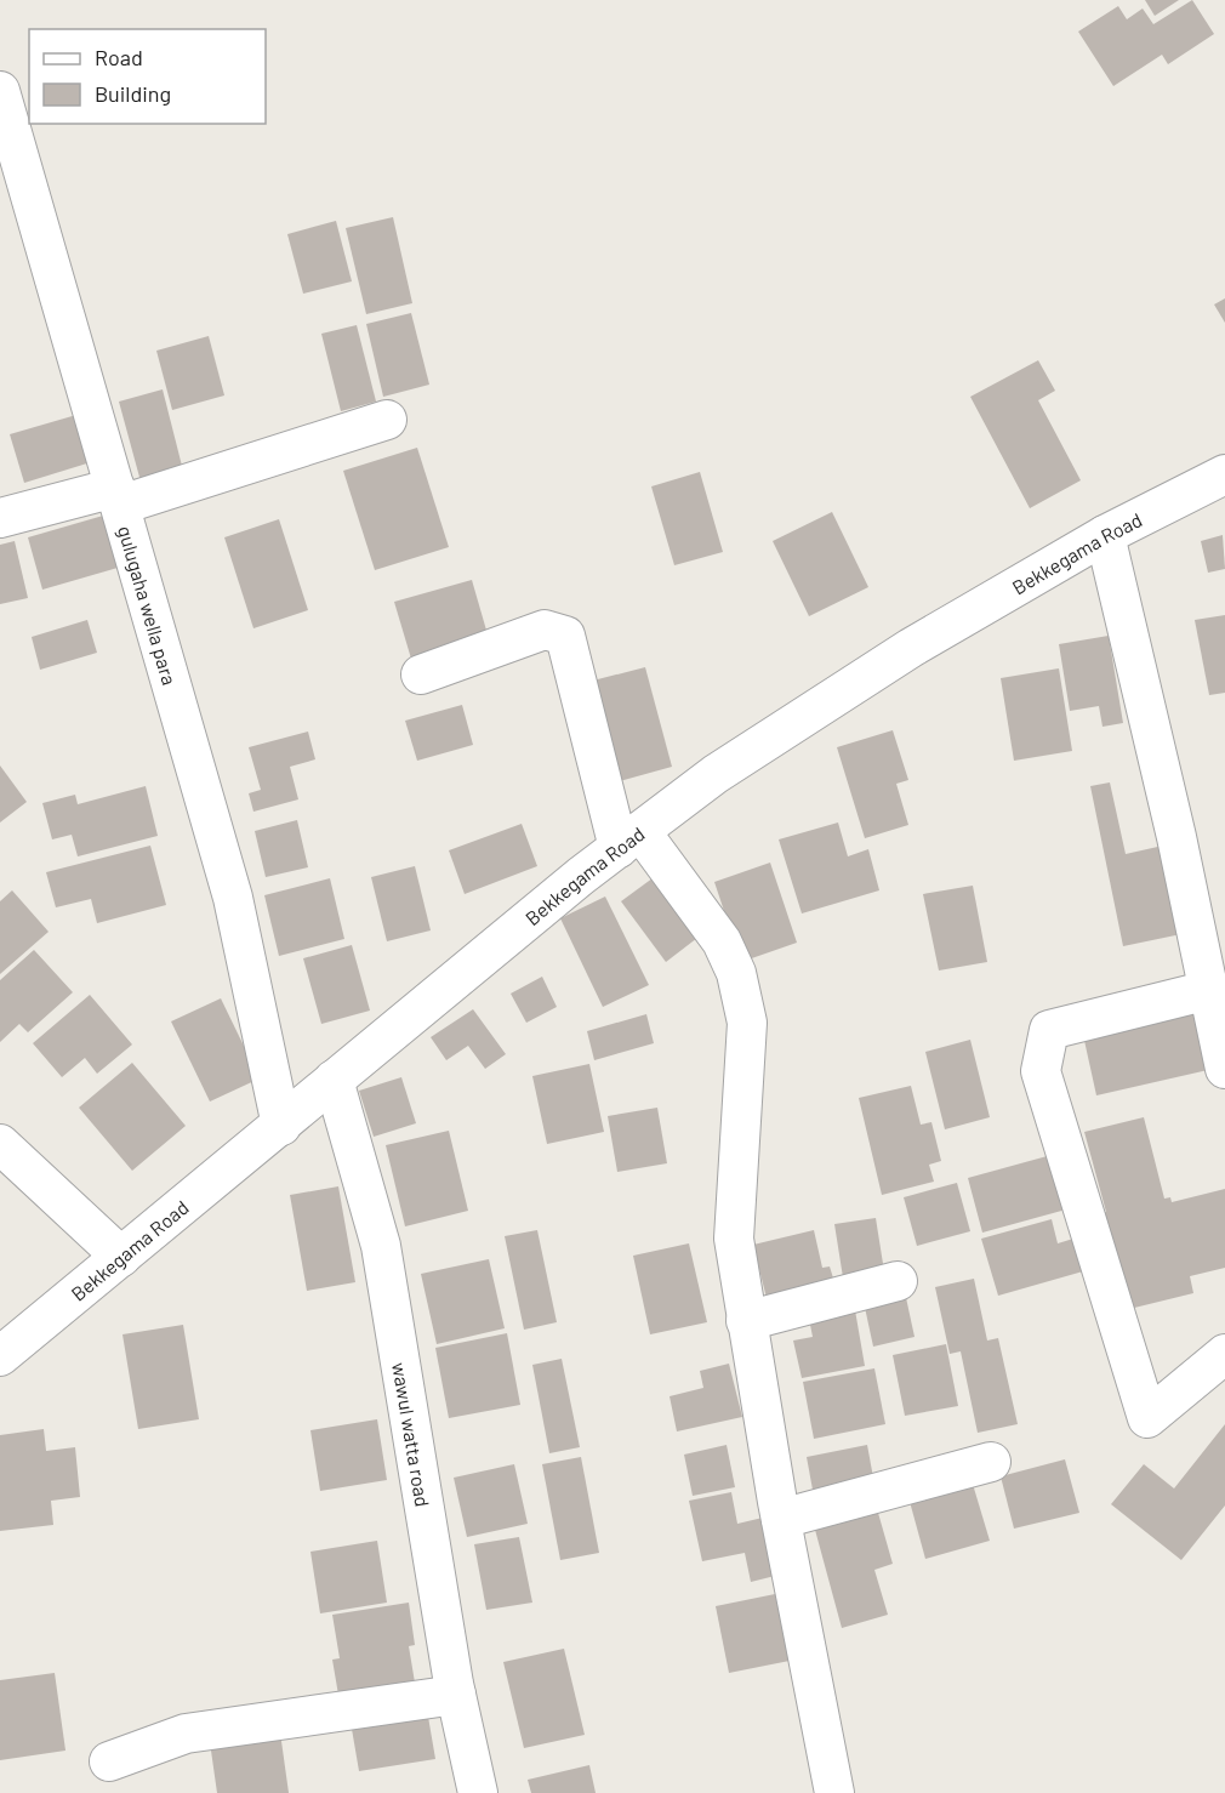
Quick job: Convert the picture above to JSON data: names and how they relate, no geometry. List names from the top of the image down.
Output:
{
  "streets": {
    "street": ["Bekkegama Road", "gulugaha wella para", "wawul watta road"]
  },
  "crossings": [
    ["Bekkegama Road", "gulugaha wella para"],
    ["Bekkegama Road", "wawul watta road"]
  ],
  "legend": ["Road", "Building"]
}
